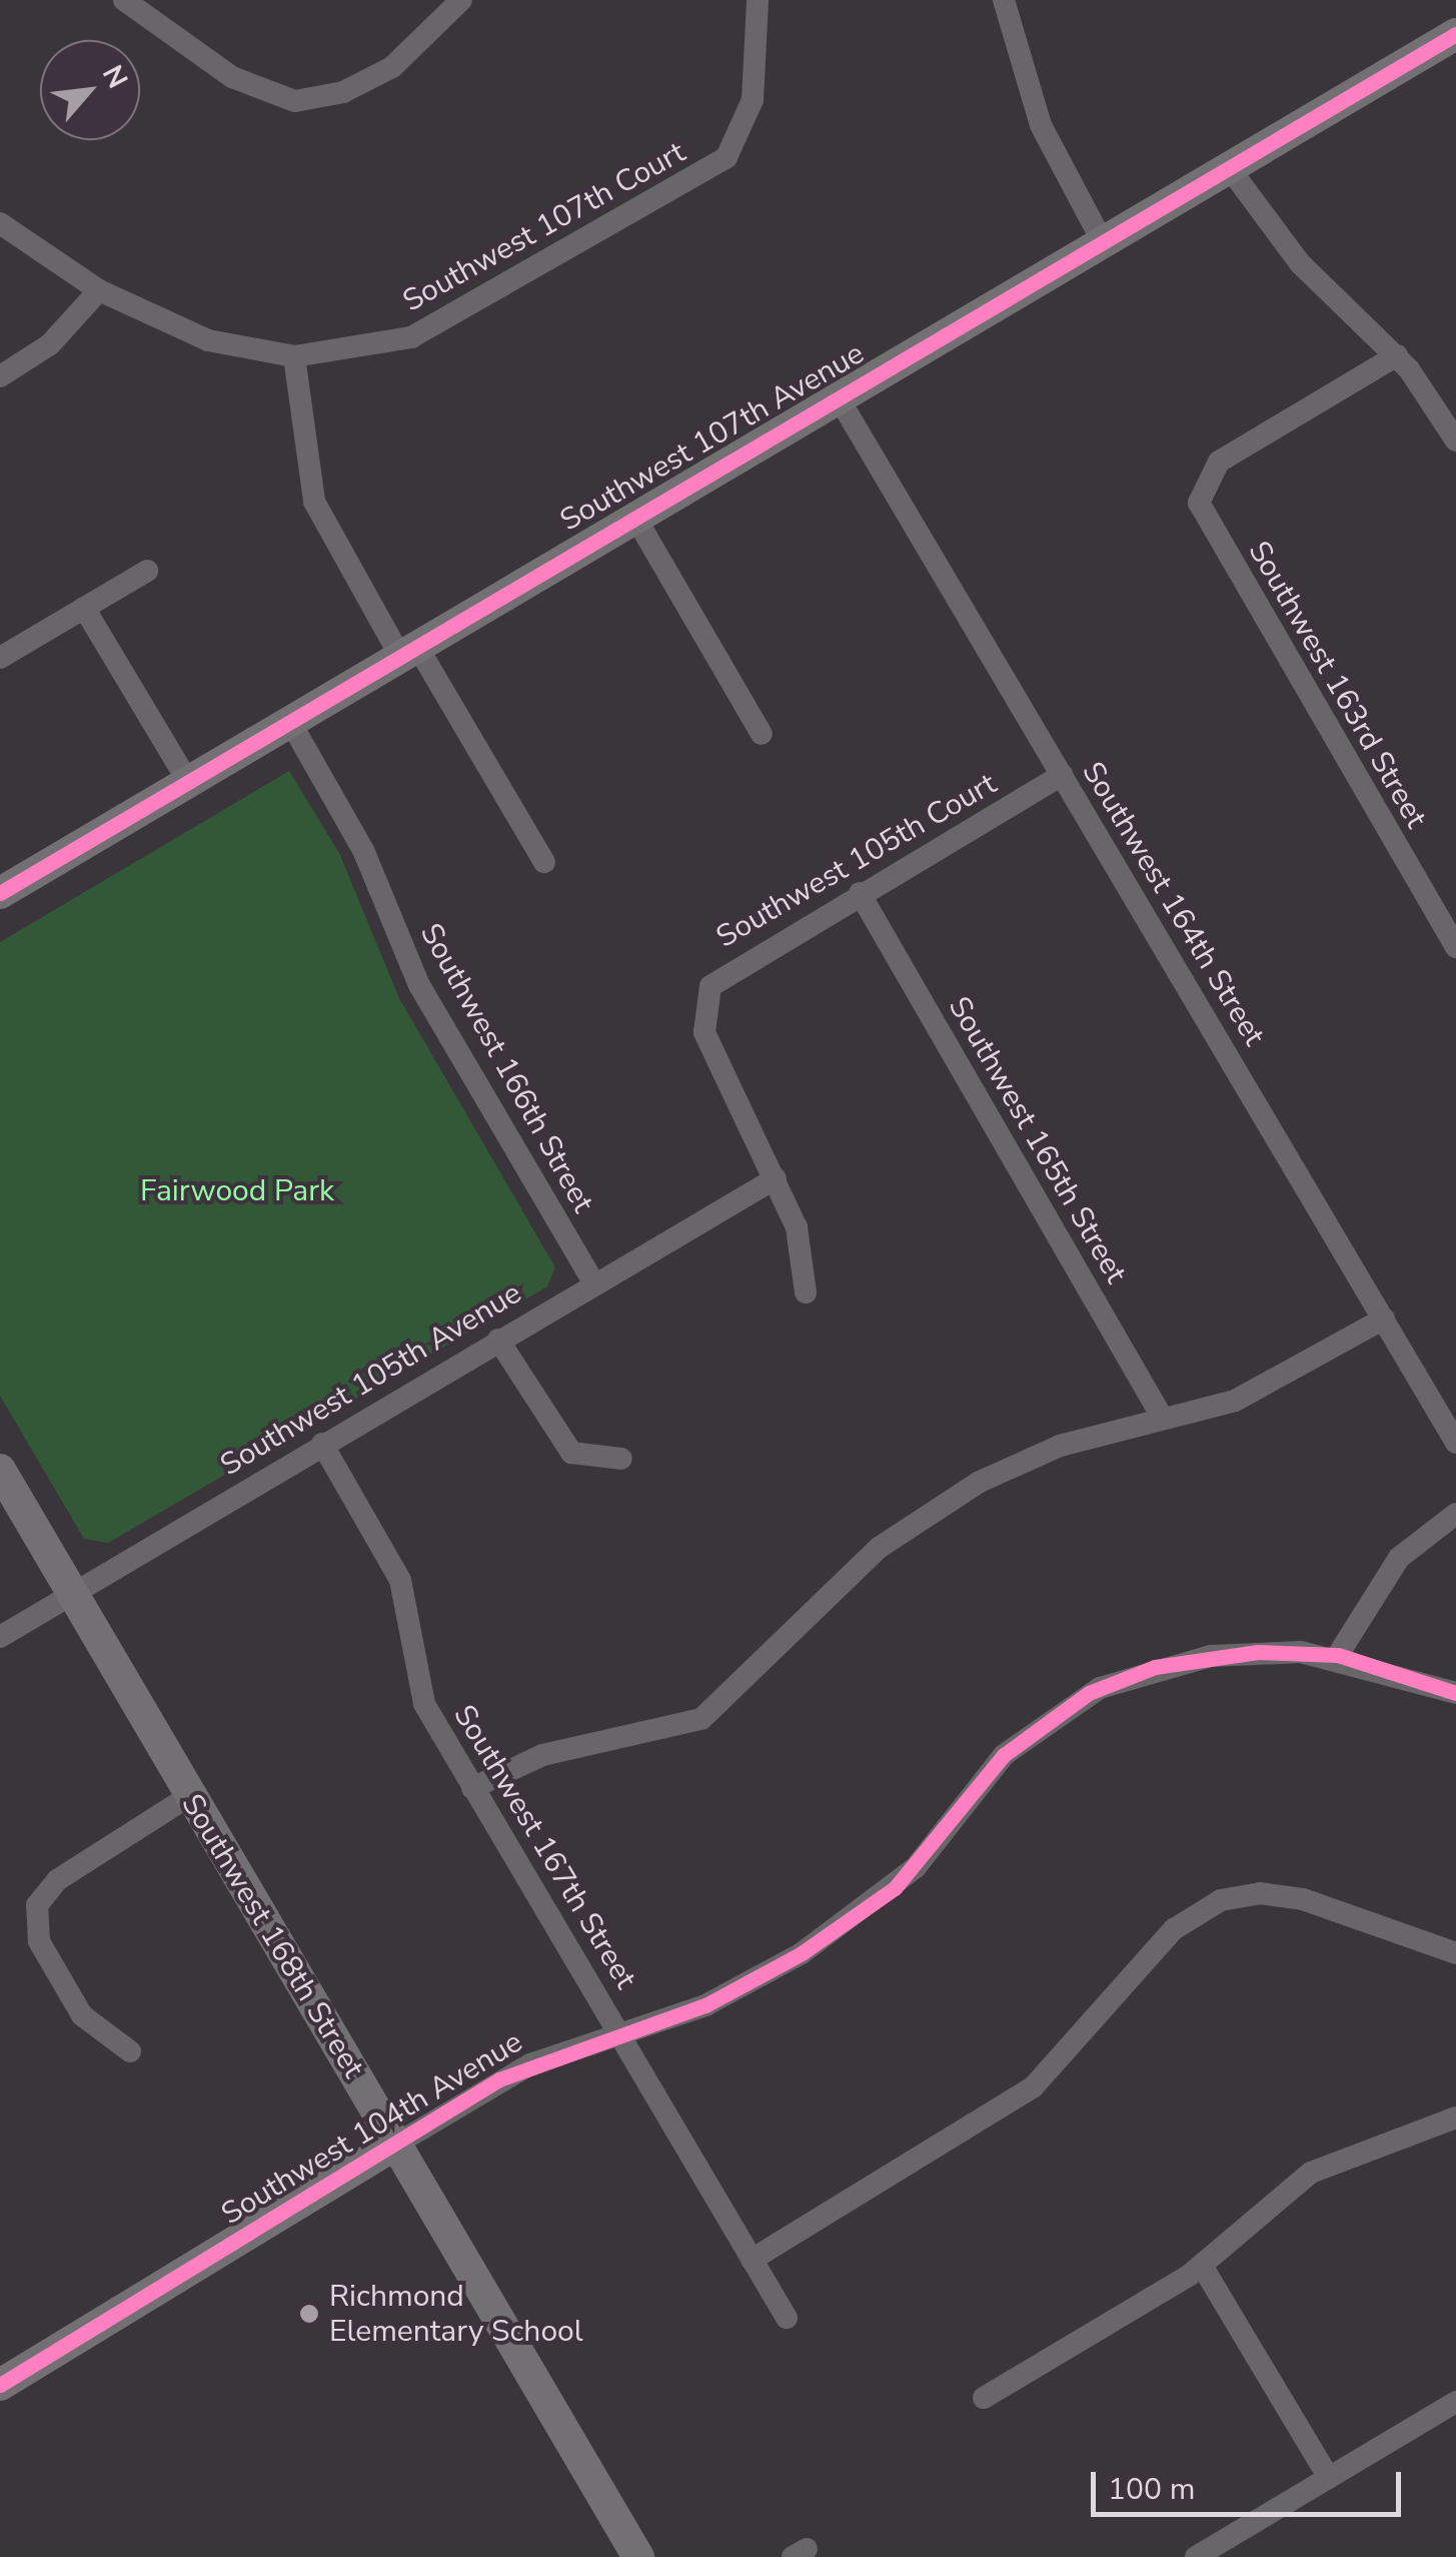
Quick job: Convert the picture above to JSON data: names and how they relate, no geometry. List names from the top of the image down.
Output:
{
  "streets": {
    "street": [
      "Southwest 107th Court",
      "Southwest 107th Avenue",
      "Southwest 163rd Street",
      "Southwest 105th Court",
      "Southwest 164th Street",
      "Southwest 166th Street",
      "Southwest 165th Street",
      "Southwest 105th Avenue",
      "Southwest 167th Street",
      "Southwest 168th Street",
      "Southwest 104th Avenue"
    ]
  },
  "crossings": [
    ["Southwest 107th Avenue", "Southwest 164th Street"],
    ["Southwest 107th Avenue", "Southwest 166th Street"],
    ["Southwest 105th Court", "Southwest 164th Street"],
    ["Southwest 105th Court", "Southwest 165th Street"],
    ["Southwest 105th Court", "Southwest 105th Avenue"],
    ["Southwest 166th Street", "Southwest 105th Avenue"],
    ["Southwest 105th Avenue", "Southwest 167th Street"],
    ["Southwest 105th Avenue", "Southwest 168th Street"],
    ["Southwest 167th Street", "Southwest 104th Avenue"],
    ["Southwest 168th Street", "Southwest 104th Avenue"]
  ],
  "parks": ["Fairwood Park"],
  "places": ["Richmond Elementary School"],
  "scale_bar": "100 m",
  "north": "top right"
}
